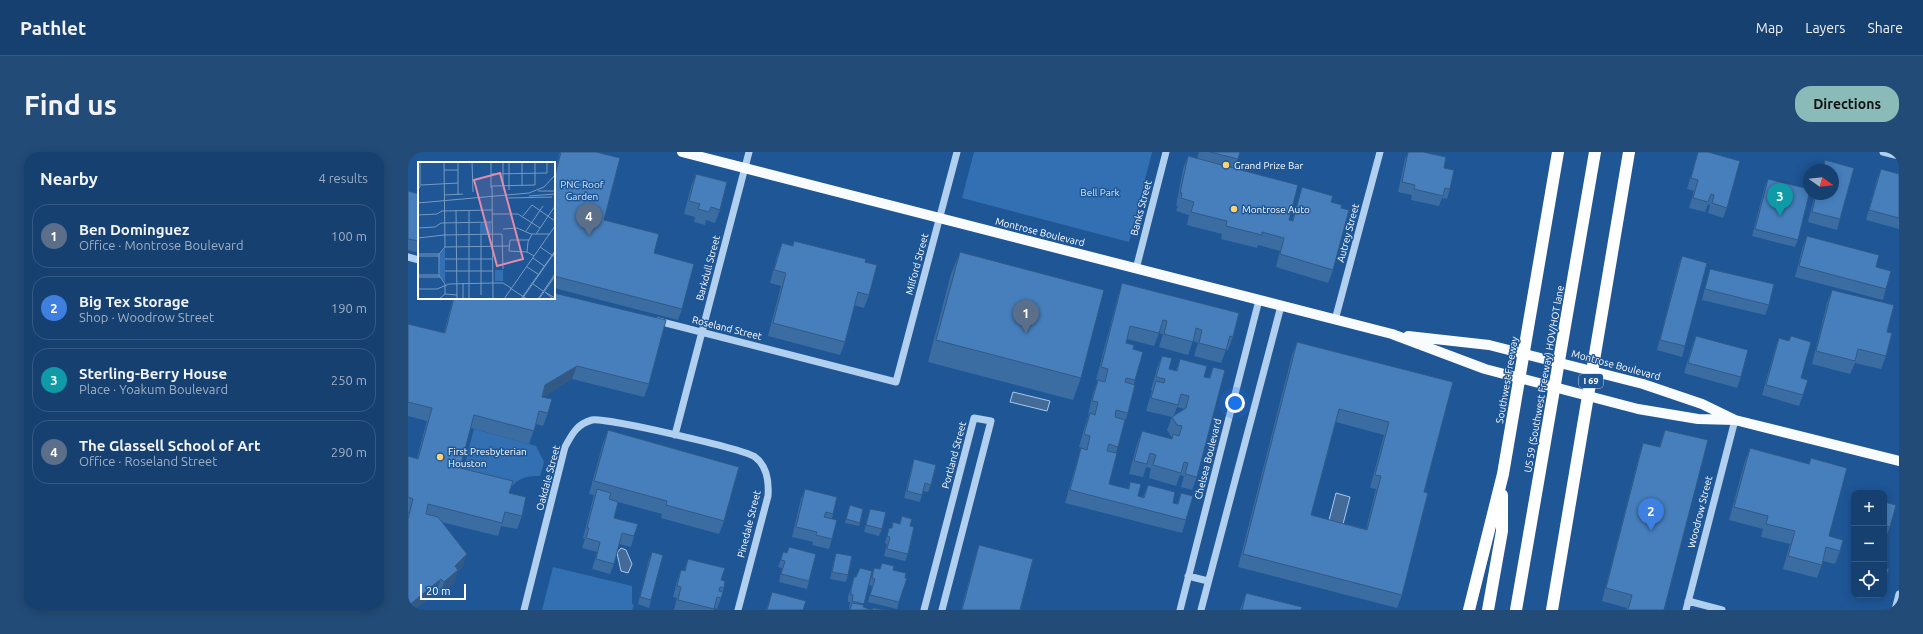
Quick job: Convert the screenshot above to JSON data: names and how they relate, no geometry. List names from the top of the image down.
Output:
{
  "streets": {
    "highway": ["US 59 (Southwest Freeway) HOV/HOT lane", "Southwest Freeway", "I 69"],
    "main road": ["Montrose Boulevard"],
    "street": [
      "Banks Street",
      "Autrey Street",
      "Milford Street",
      "Barkdull Street",
      "Roseland Street",
      "Portland Street",
      "Chelsea Boulevard",
      "Oakdale Street",
      "Woodrow Street",
      "Pinedale Street"
    ]
  },
  "crossings": [
    ["Banks Street", "Montrose Boulevard"],
    ["Montrose Boulevard", "Autrey Street"],
    ["Montrose Boulevard", "Milford Street"],
    ["Montrose Boulevard", "Barkdull Street"],
    ["Montrose Boulevard", "Chelsea Boulevard"],
    ["Montrose Boulevard", "Woodrow Street"],
    ["Milford Street", "Roseland Street"],
    ["Barkdull Street", "Roseland Street"],
    ["Barkdull Street", "Oakdale Street"],
    ["Barkdull Street", "Pinedale Street"],
    ["Oakdale Street", "Pinedale Street"]
  ],
  "parks": ["PNC Roof Garden", "Bell Park"],
  "places": ["Grand Prize Bar", "Montrose Auto", "First Presbyterian Houston"],
  "scale_bar": "20 m",
  "north": "right",
  "page": {
    "header": "Pathlet",
    "nav": ["Map", "Layers", "Share"],
    "buttons": "Directions",
    "title": "Find us",
    "heading": ["Nearby", "4 results"],
    "pins": [
      "3",
      "4",
      "1",
      "2"
    ],
    "list": [
      {
        "mark": "1",
        "name": "Ben Dominguez",
        "note": "Office · Montrose Boulevard",
        "value": "100 m"
      },
      {
        "mark": "2",
        "name": "Big Tex Storage",
        "note": "Shop · Woodrow Street",
        "value": "190 m"
      },
      {
        "mark": "3",
        "name": "Sterling-Berry House",
        "note": "Place · Yoakum Boulevard",
        "value": "250 m"
      },
      {
        "mark": "4",
        "name": "The Glassell School of Art",
        "note": "Office · Roseland Street",
        "value": "290 m"
      }
    ],
    "map_buttons": ["+", "−"],
    "scale": "20 m"
  }
}
